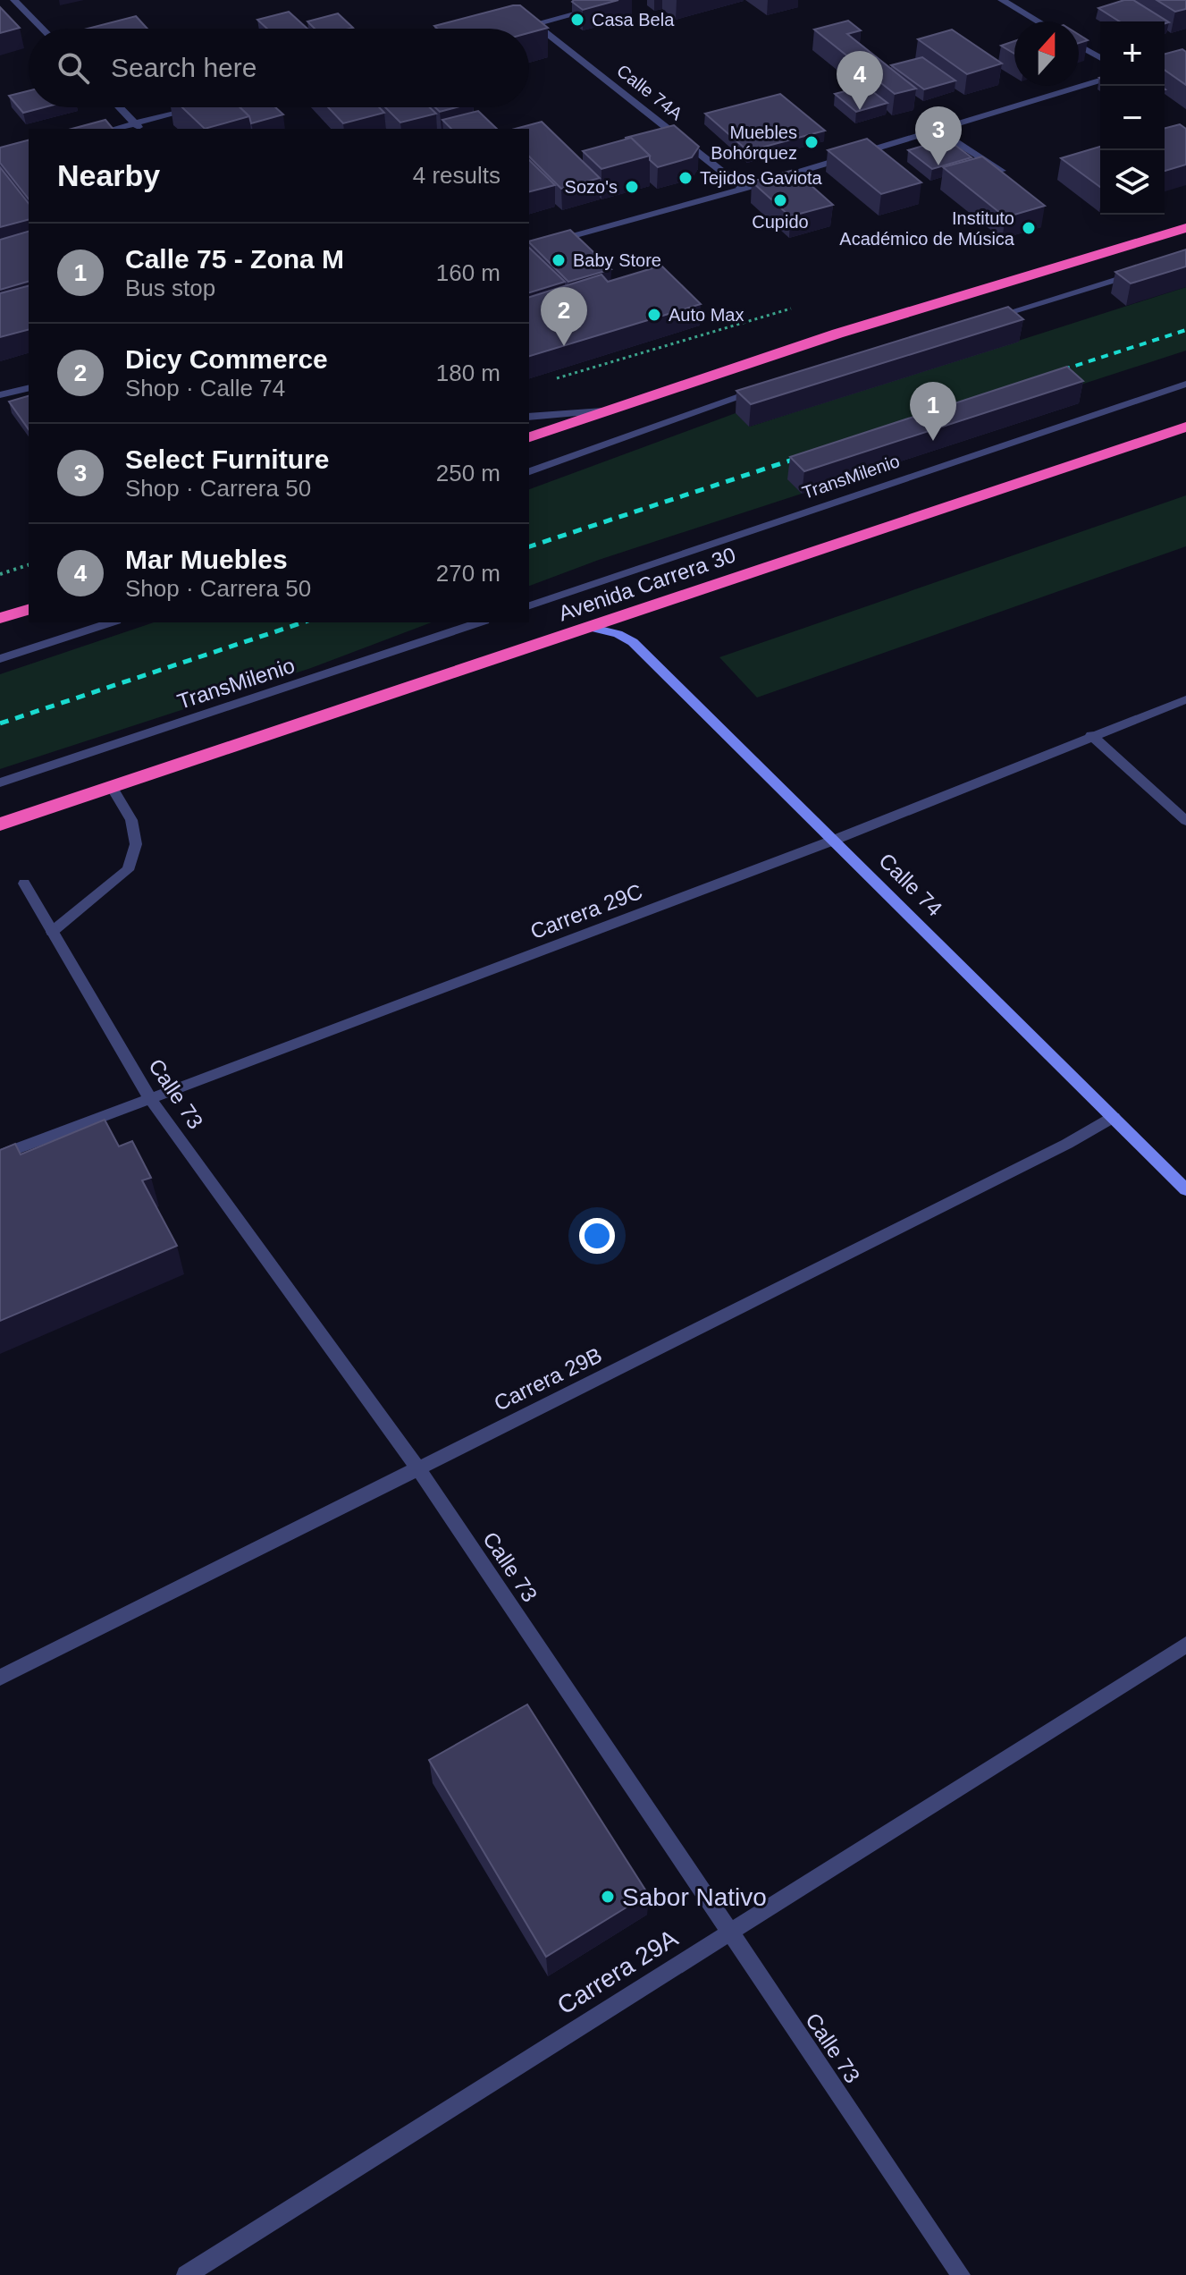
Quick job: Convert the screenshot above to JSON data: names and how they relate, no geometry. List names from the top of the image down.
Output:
{
  "streets": {
    "highway": ["Avenida Carrera 30"],
    "street": [
      "Calle 74A",
      "TransMilenio",
      "Calle 74",
      "Carrera 29C",
      "Calle 73",
      "Carrera 29B",
      "Carrera 29A"
    ]
  },
  "crossings": [
    ["Avenida Carrera 30", "Calle 74"],
    ["Calle 74", "Carrera 29C"],
    ["Calle 74", "Carrera 29B"],
    ["Carrera 29C", "Calle 73"],
    ["Calle 73", "Carrera 29B"],
    ["Calle 73", "Carrera 29A"]
  ],
  "places": [
    "Casa Bela",
    "Muebles Bohórquez",
    "Tejidos Gaviota",
    "Sozo's",
    "Cupido",
    "Instituto Académico de Música",
    "Baby Store",
    "Auto Max",
    "Sabor Nativo"
  ],
  "north": "top",
  "page": {
    "map_buttons": ["+", "−"],
    "search": "Search here",
    "pins": [
      "4",
      "3",
      "2",
      "1"
    ],
    "heading": ["Nearby", "4 results"],
    "list": [
      {
        "mark": "1",
        "name": "Calle 75 - Zona M",
        "note": "Bus stop",
        "value": "160 m"
      },
      {
        "mark": "2",
        "name": "Dicy Commerce",
        "note": "Shop · Calle 74",
        "value": "180 m"
      },
      {
        "mark": "3",
        "name": "Select Furniture",
        "note": "Shop · Carrera 50",
        "value": "250 m"
      },
      {
        "mark": "4",
        "name": "Mar Muebles",
        "note": "Shop · Carrera 50",
        "value": "270 m"
      }
    ]
  }
}
